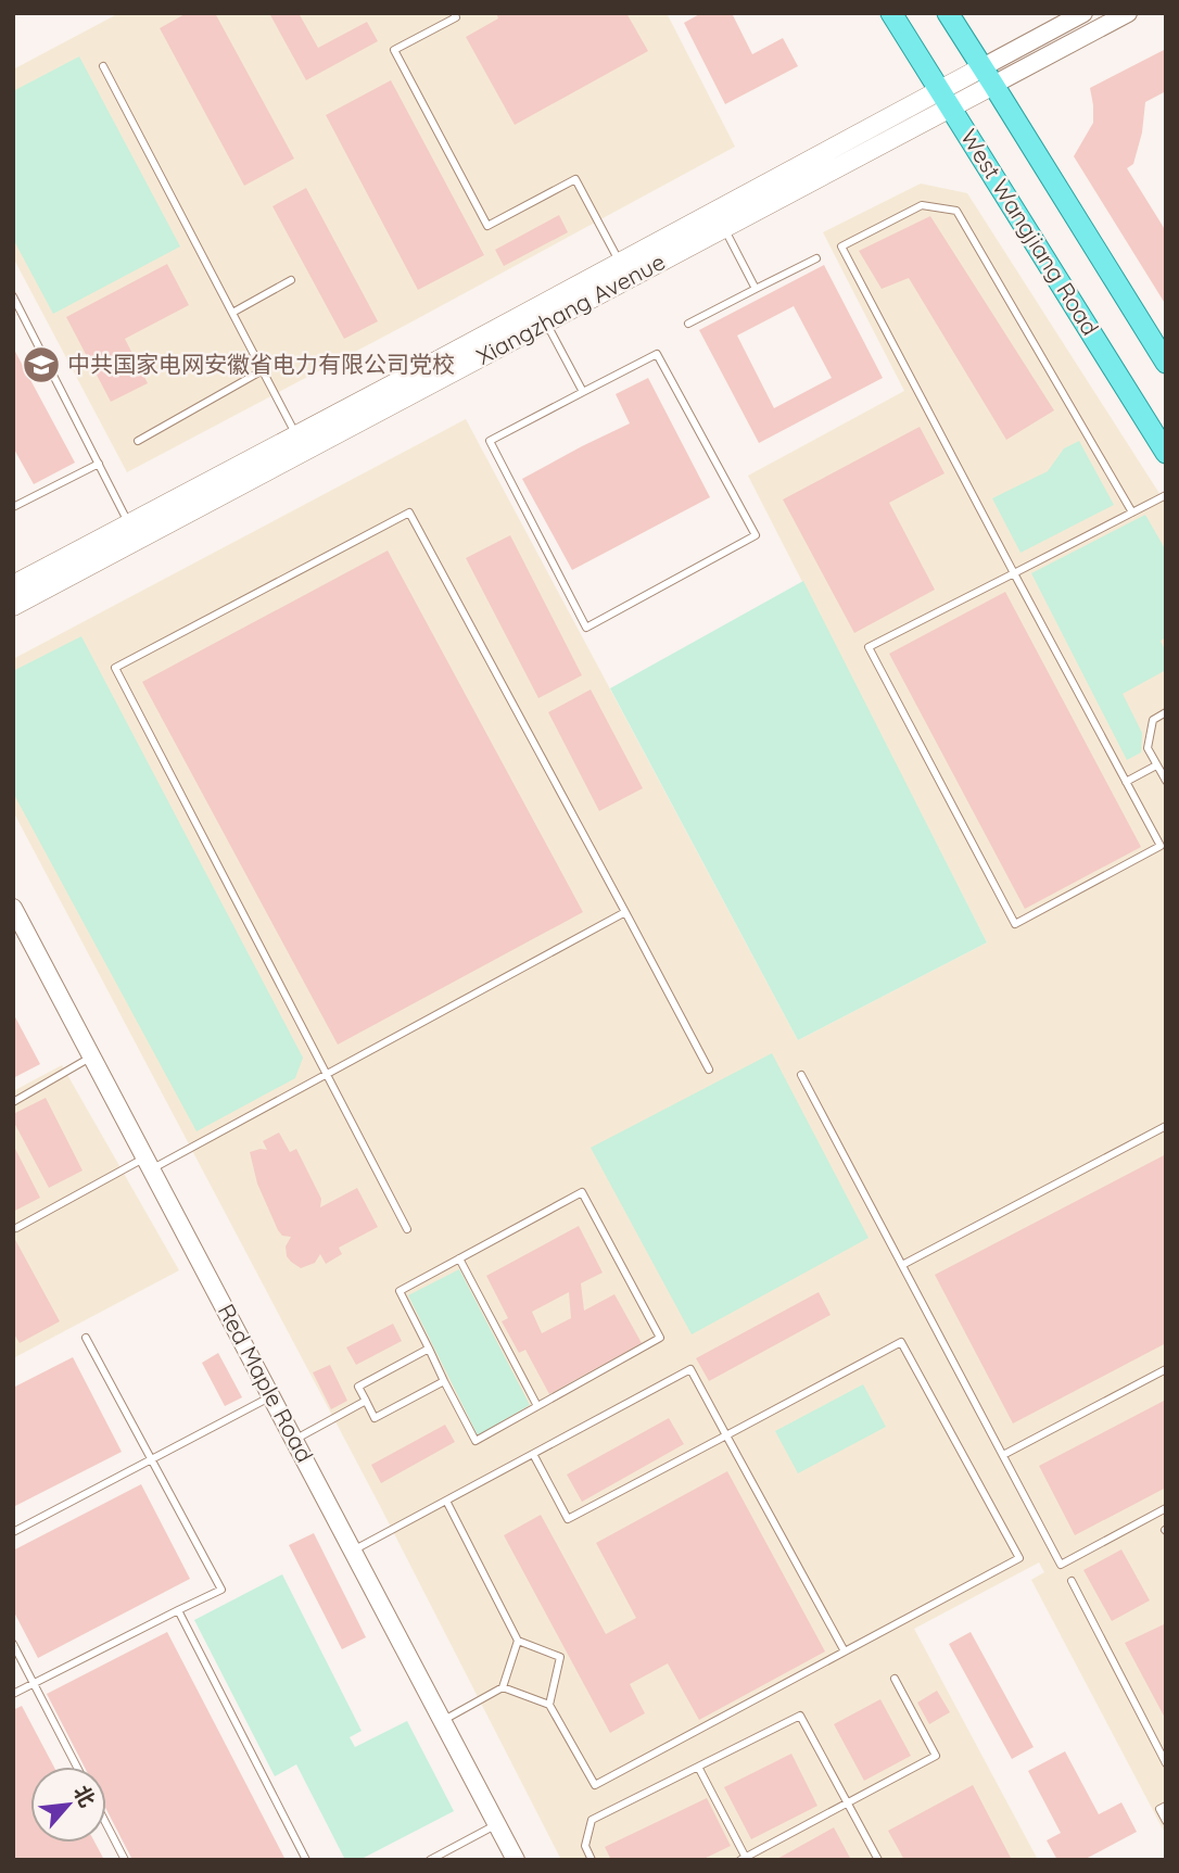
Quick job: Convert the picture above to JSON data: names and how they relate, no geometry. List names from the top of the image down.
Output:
{
  "streets": {
    "main road": ["West Wangjiang Road", "Xiangzhang Avenue"],
    "street": ["Red Maple Road"]
  },
  "crossings": [
    ["West Wangjiang Road", "Xiangzhang Avenue"]
  ],
  "places": {
    "school or university": ["中共国家电网安徽省电力有限公司党校"]
  },
  "north": "top right"
}
